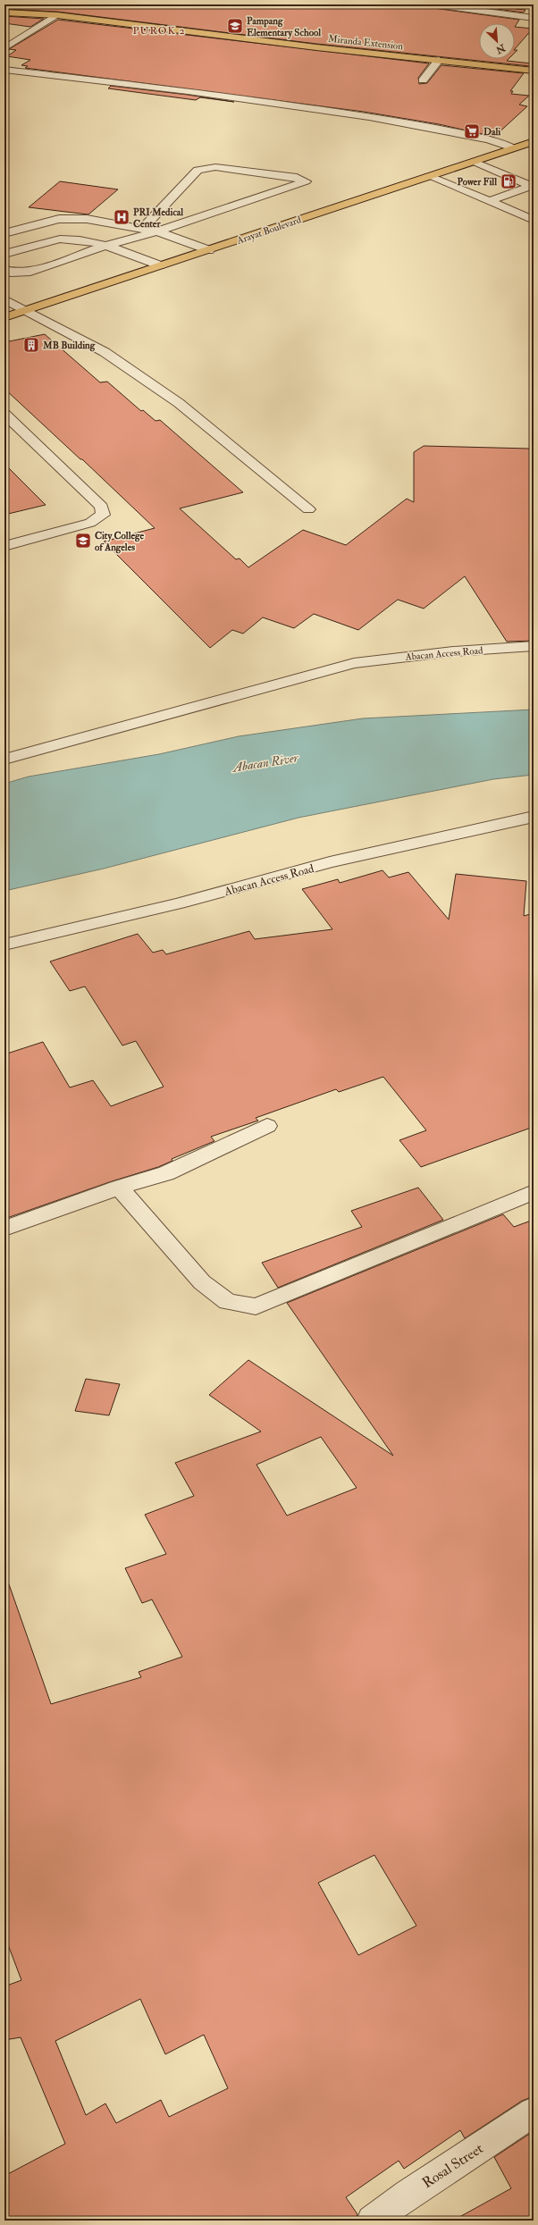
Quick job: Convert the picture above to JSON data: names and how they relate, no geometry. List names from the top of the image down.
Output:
{
  "streets": {
    "main road": ["Miranda Extension", "Arayat Boulevard"],
    "street": ["Abacan Access Road", "Rosal Street"]
  },
  "districts": ["PUROK 2"],
  "water": ["Abacan River"],
  "places": {
    "school or university": ["Pampang Elementary School", "City College of Angeles"],
    "supermarket": ["Dali"],
    "fuel station": ["Power Fill"],
    "hospital": ["PRI Medical Center"],
    "building": ["MB Building"]
  },
  "north": "bottom right"
}
